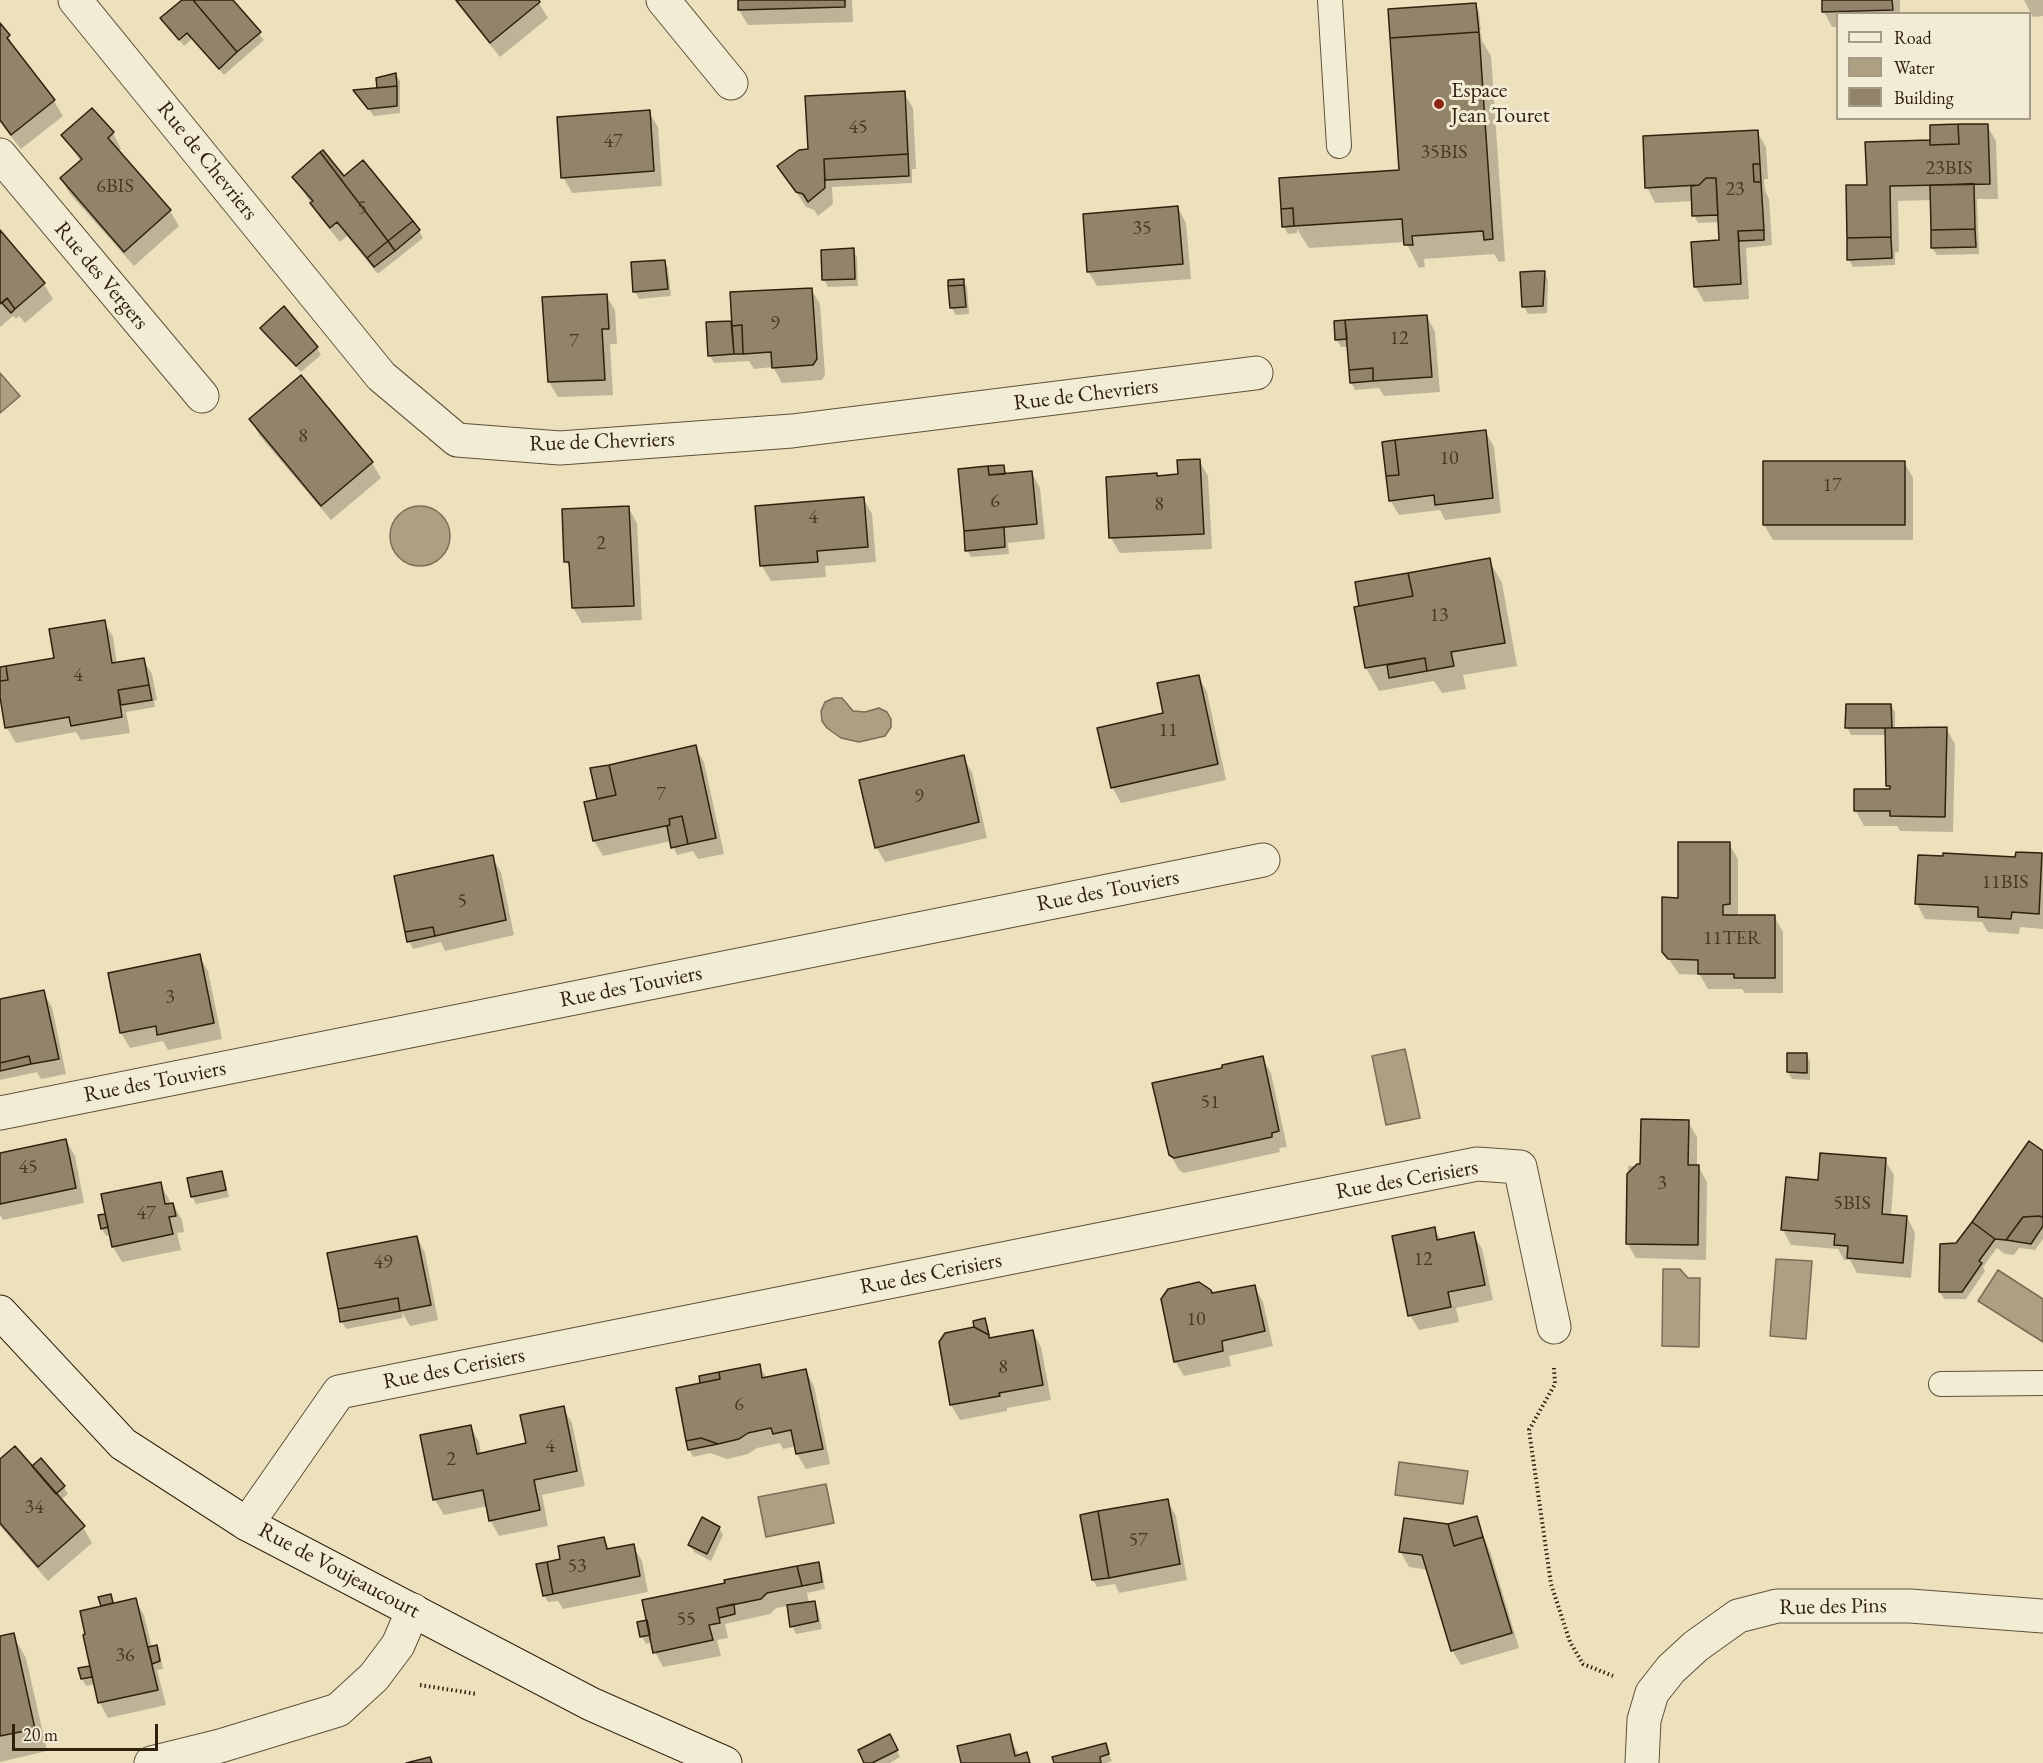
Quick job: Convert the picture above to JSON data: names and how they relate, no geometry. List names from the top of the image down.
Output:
{
  "streets": {
    "street": [
      "Rue de Chevriers",
      "Rue des Vergers",
      "Rue des Touviers",
      "Rue des Cerisiers",
      "Rue de Voujeaucourt",
      "Rue des Pins"
    ]
  },
  "crossings": [
    ["Rue des Cerisiers", "Rue de Voujeaucourt"]
  ],
  "places": ["Espace Jean Touret"],
  "house_numbers": [
    "45",
    "47",
    "35BIS",
    "23BIS",
    "6BIS",
    "23",
    "5",
    "35",
    "9",
    "12",
    "7",
    "8",
    "10",
    "17",
    "6",
    "8",
    "4",
    "2",
    "13",
    "4",
    "11",
    "7",
    "9",
    "11BIS",
    "5",
    "11TER",
    "3",
    "51",
    "45",
    "3",
    "5BIS",
    "47",
    "12",
    "49",
    "10",
    "8",
    "6",
    "4",
    "2",
    "34",
    "57",
    "53",
    "55",
    "36"
  ],
  "legend": ["Road", "Water", "Building"],
  "scale_bar": "20 m"
}
